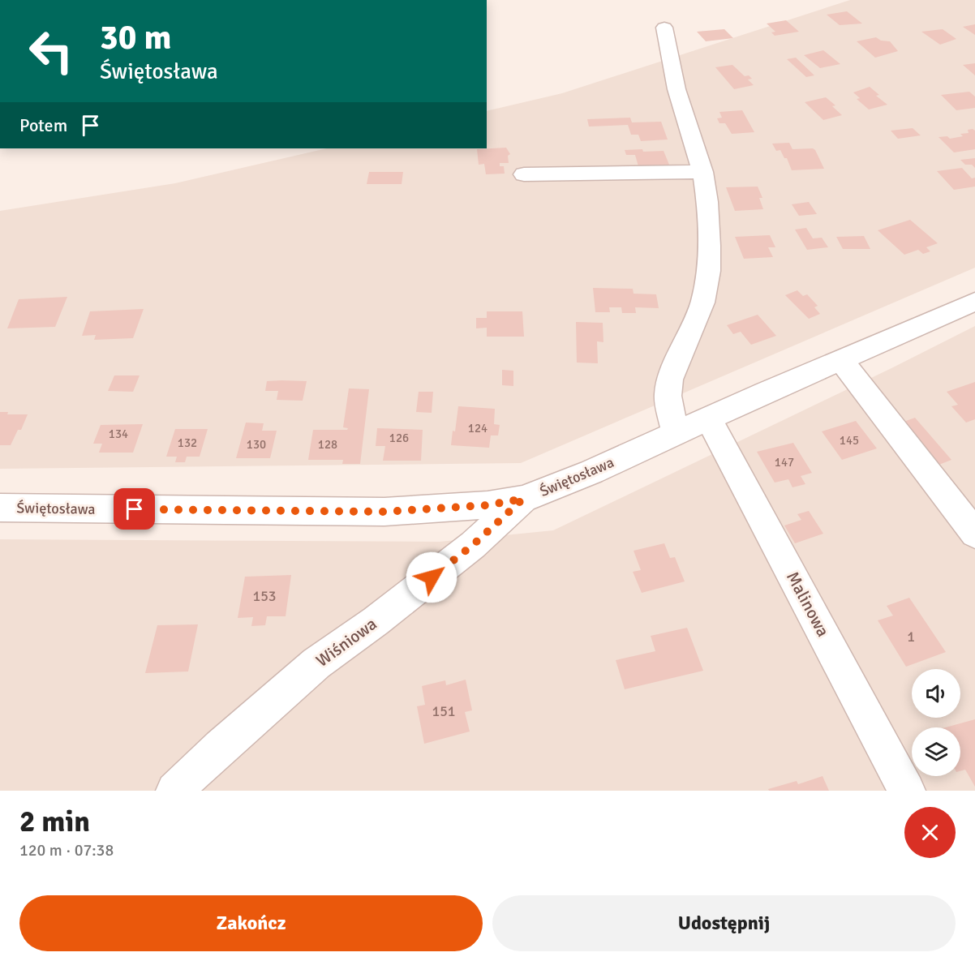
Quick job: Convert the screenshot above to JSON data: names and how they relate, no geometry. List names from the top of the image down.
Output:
{
  "streets": {
    "street": ["Świętosława", "Malinowa", "Wiśniowa"]
  },
  "crossings": [
    ["Świętosława", "Malinowa"],
    ["Świętosława", "Wiśniowa"]
  ],
  "house_numbers": [
    "124",
    "134",
    "126",
    "145",
    "132",
    "130",
    "128",
    "147",
    "153",
    "1",
    "151"
  ],
  "page": {
    "turn": ["30 m", "Świętosława"],
    "then": "Potem",
    "heading": ["2 min", "120 m · 07:38"],
    "buttons": ["Zakończ", "Udostępnij"]
  }
}
